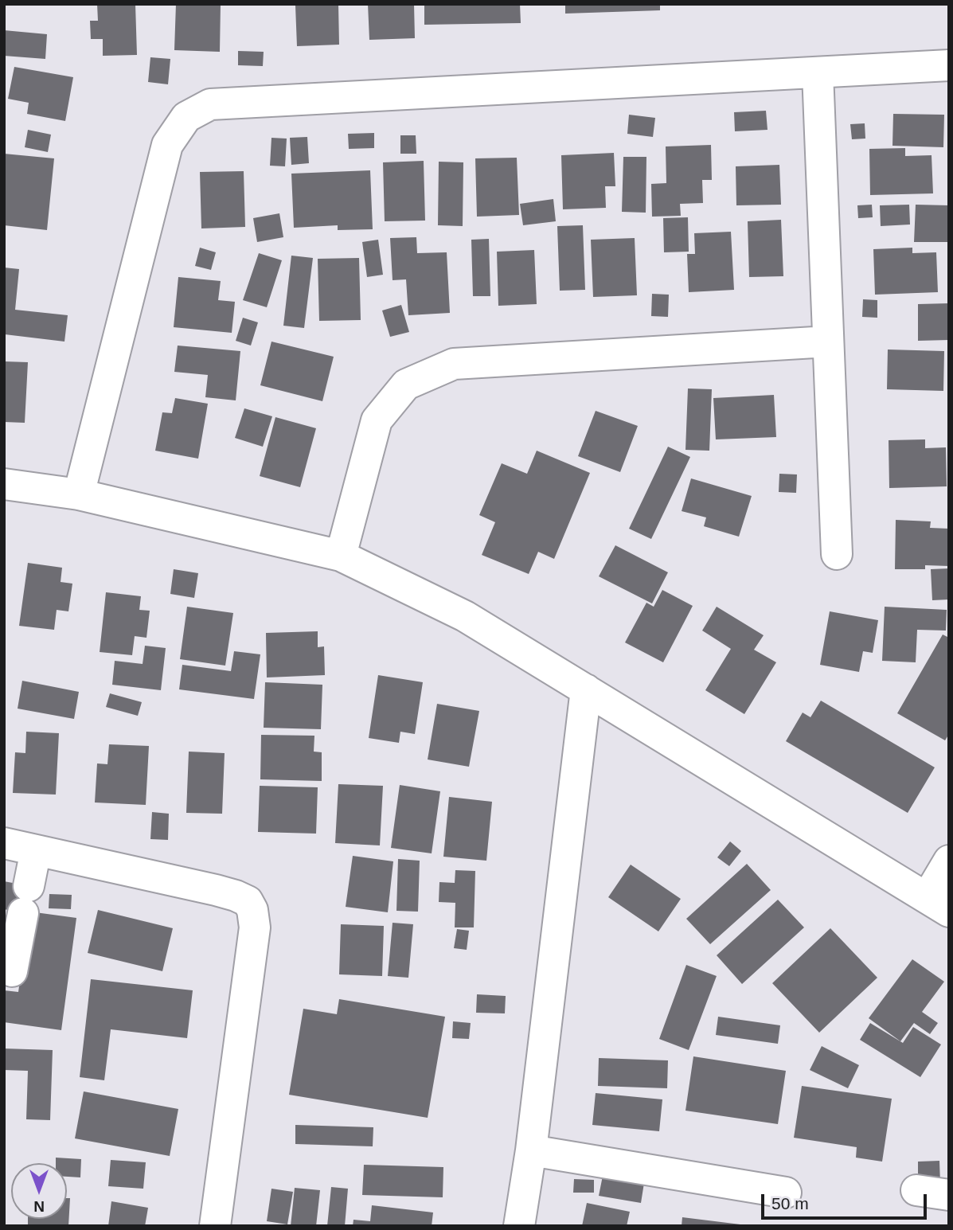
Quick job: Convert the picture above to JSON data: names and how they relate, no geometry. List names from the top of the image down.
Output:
{
  "scale_bar": "50 m",
  "north": "bottom"
}
